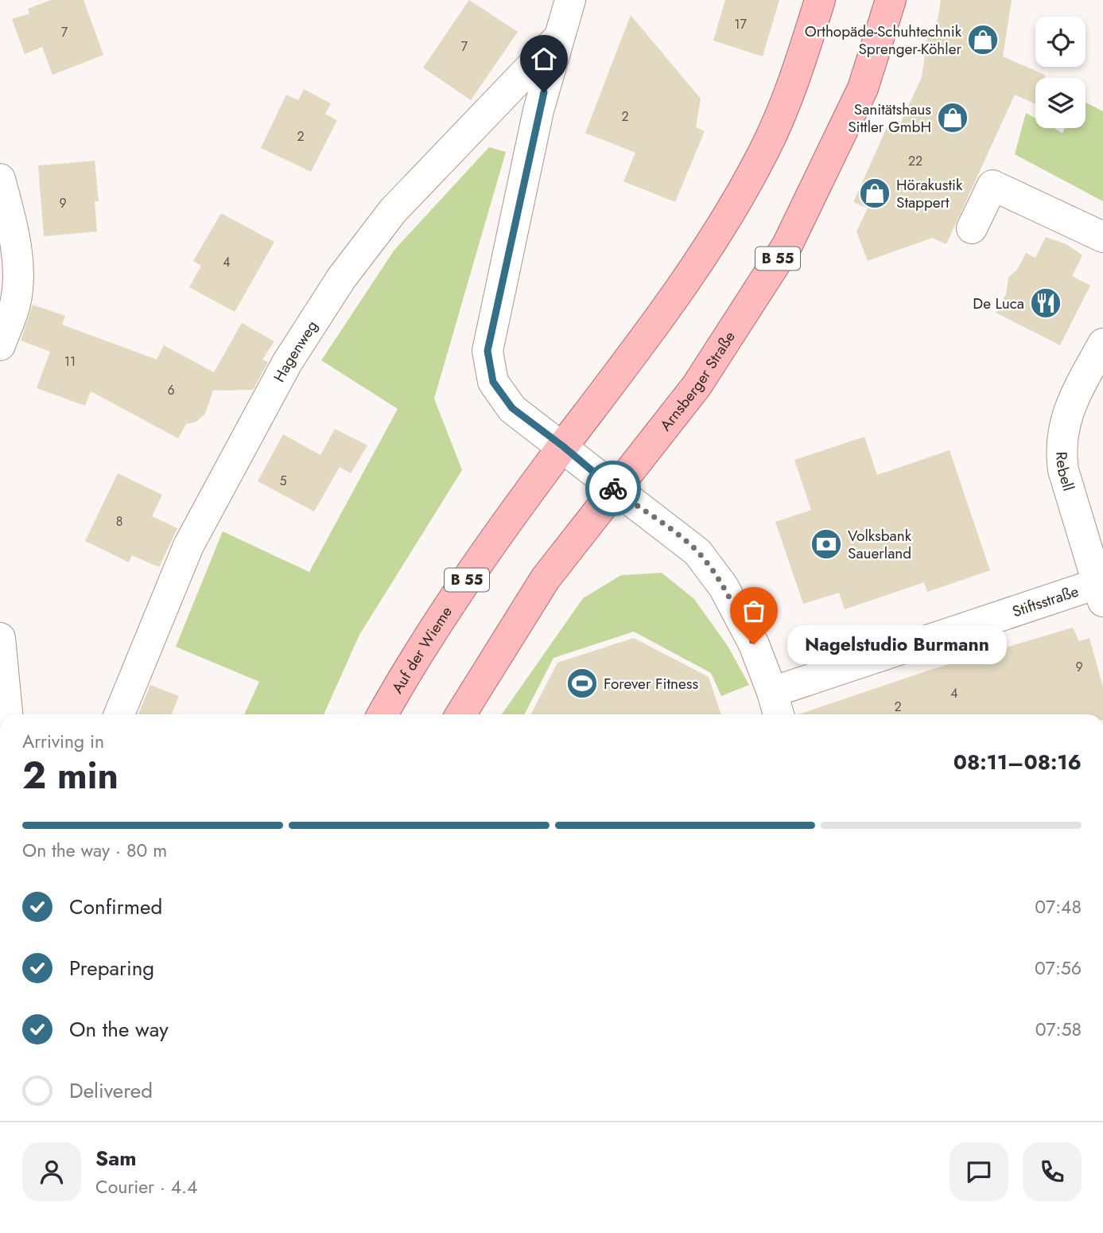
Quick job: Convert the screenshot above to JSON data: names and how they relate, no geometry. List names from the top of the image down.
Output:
{
  "streets": {
    "main road": ["B 55", "Arnsberger Straße", "Auf der Wieme"],
    "street": ["Hagenweg", "Rebell", "Stiftsstraße"]
  },
  "crossings": [
    ["B 55", "Arnsberger Straße"],
    ["B 55", "Auf der Wieme"],
    ["Rebell", "Stiftsstraße"]
  ],
  "places": {
    "shop": ["Orthopäde-Schuhtechnik Sprenger-Köhler", "Sanitätshaus Sittler GmbH", "Hörakustik Stappert"],
    "restaurant": ["De Luca"],
    "bank": ["Volksbank Sauerland"],
    "other": ["Nagelstudio Burmann"],
    "sports": ["Forever Fitness"]
  },
  "house_numbers": [
    "17",
    "7",
    "7",
    "2",
    "2",
    "22",
    "9",
    "4",
    "11",
    "6",
    "5",
    "8",
    "9",
    "4",
    "2"
  ],
  "page": {
    "bubble": "Nagelstudio Burmann",
    "heading": ["2 min", "Arriving in", "08:11–08:16"],
    "panel": ["Sam", "Courier · 4.4"],
    "bar": "On the way · 80 m",
    "list": [
      ["Confirmed", "07:48"],
      ["Preparing", "07:56"],
      ["On the way", "07:58"],
      "Delivered"
    ]
  }
}
